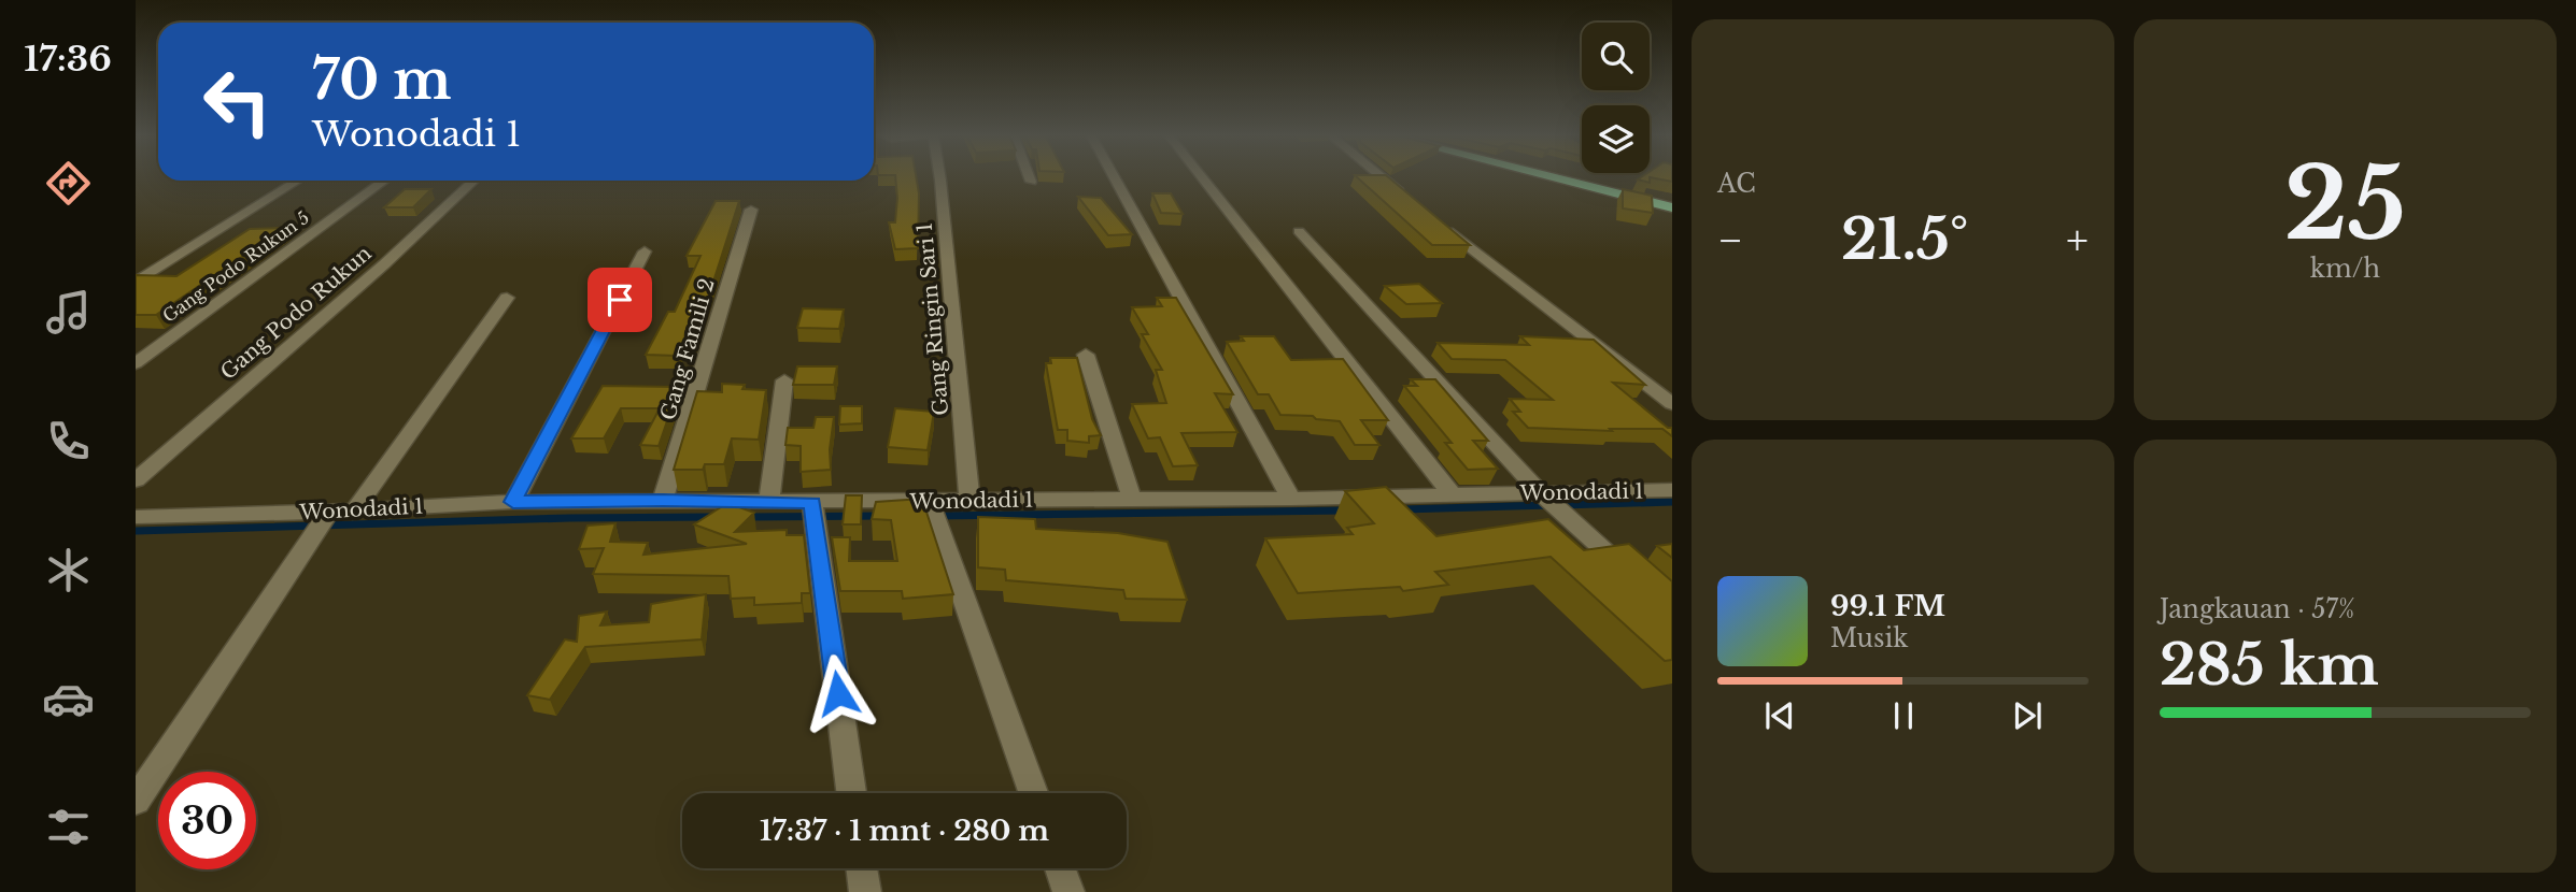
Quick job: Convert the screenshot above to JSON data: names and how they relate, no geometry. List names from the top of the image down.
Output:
{
  "streets": {
    "street": [
      "Gang Podo Rukun 5",
      "Gang Podo Rukun",
      "Gang Ringin Sari 1",
      "Gang Famili 2",
      "Wonodadi 1"
    ]
  },
  "crossings": [
    ["Gang Ringin Sari 1", "Wonodadi 1"],
    ["Gang Famili 2", "Wonodadi 1"]
  ],
  "page": {
    "tabs": "17:36",
    "tile": [
      "AC",
      ["25", "km/h"],
      ["Jangkauan · 57%", "285 km"]
    ],
    "turn": ["70 m", "Wonodadi 1"],
    "heat": ["−", "21.5°", "+"],
    "song": ["99.1 FM", "Musik"],
    "limit": "30",
    "trip": "17:37 · 1 mnt · 280 m"
  }
}
